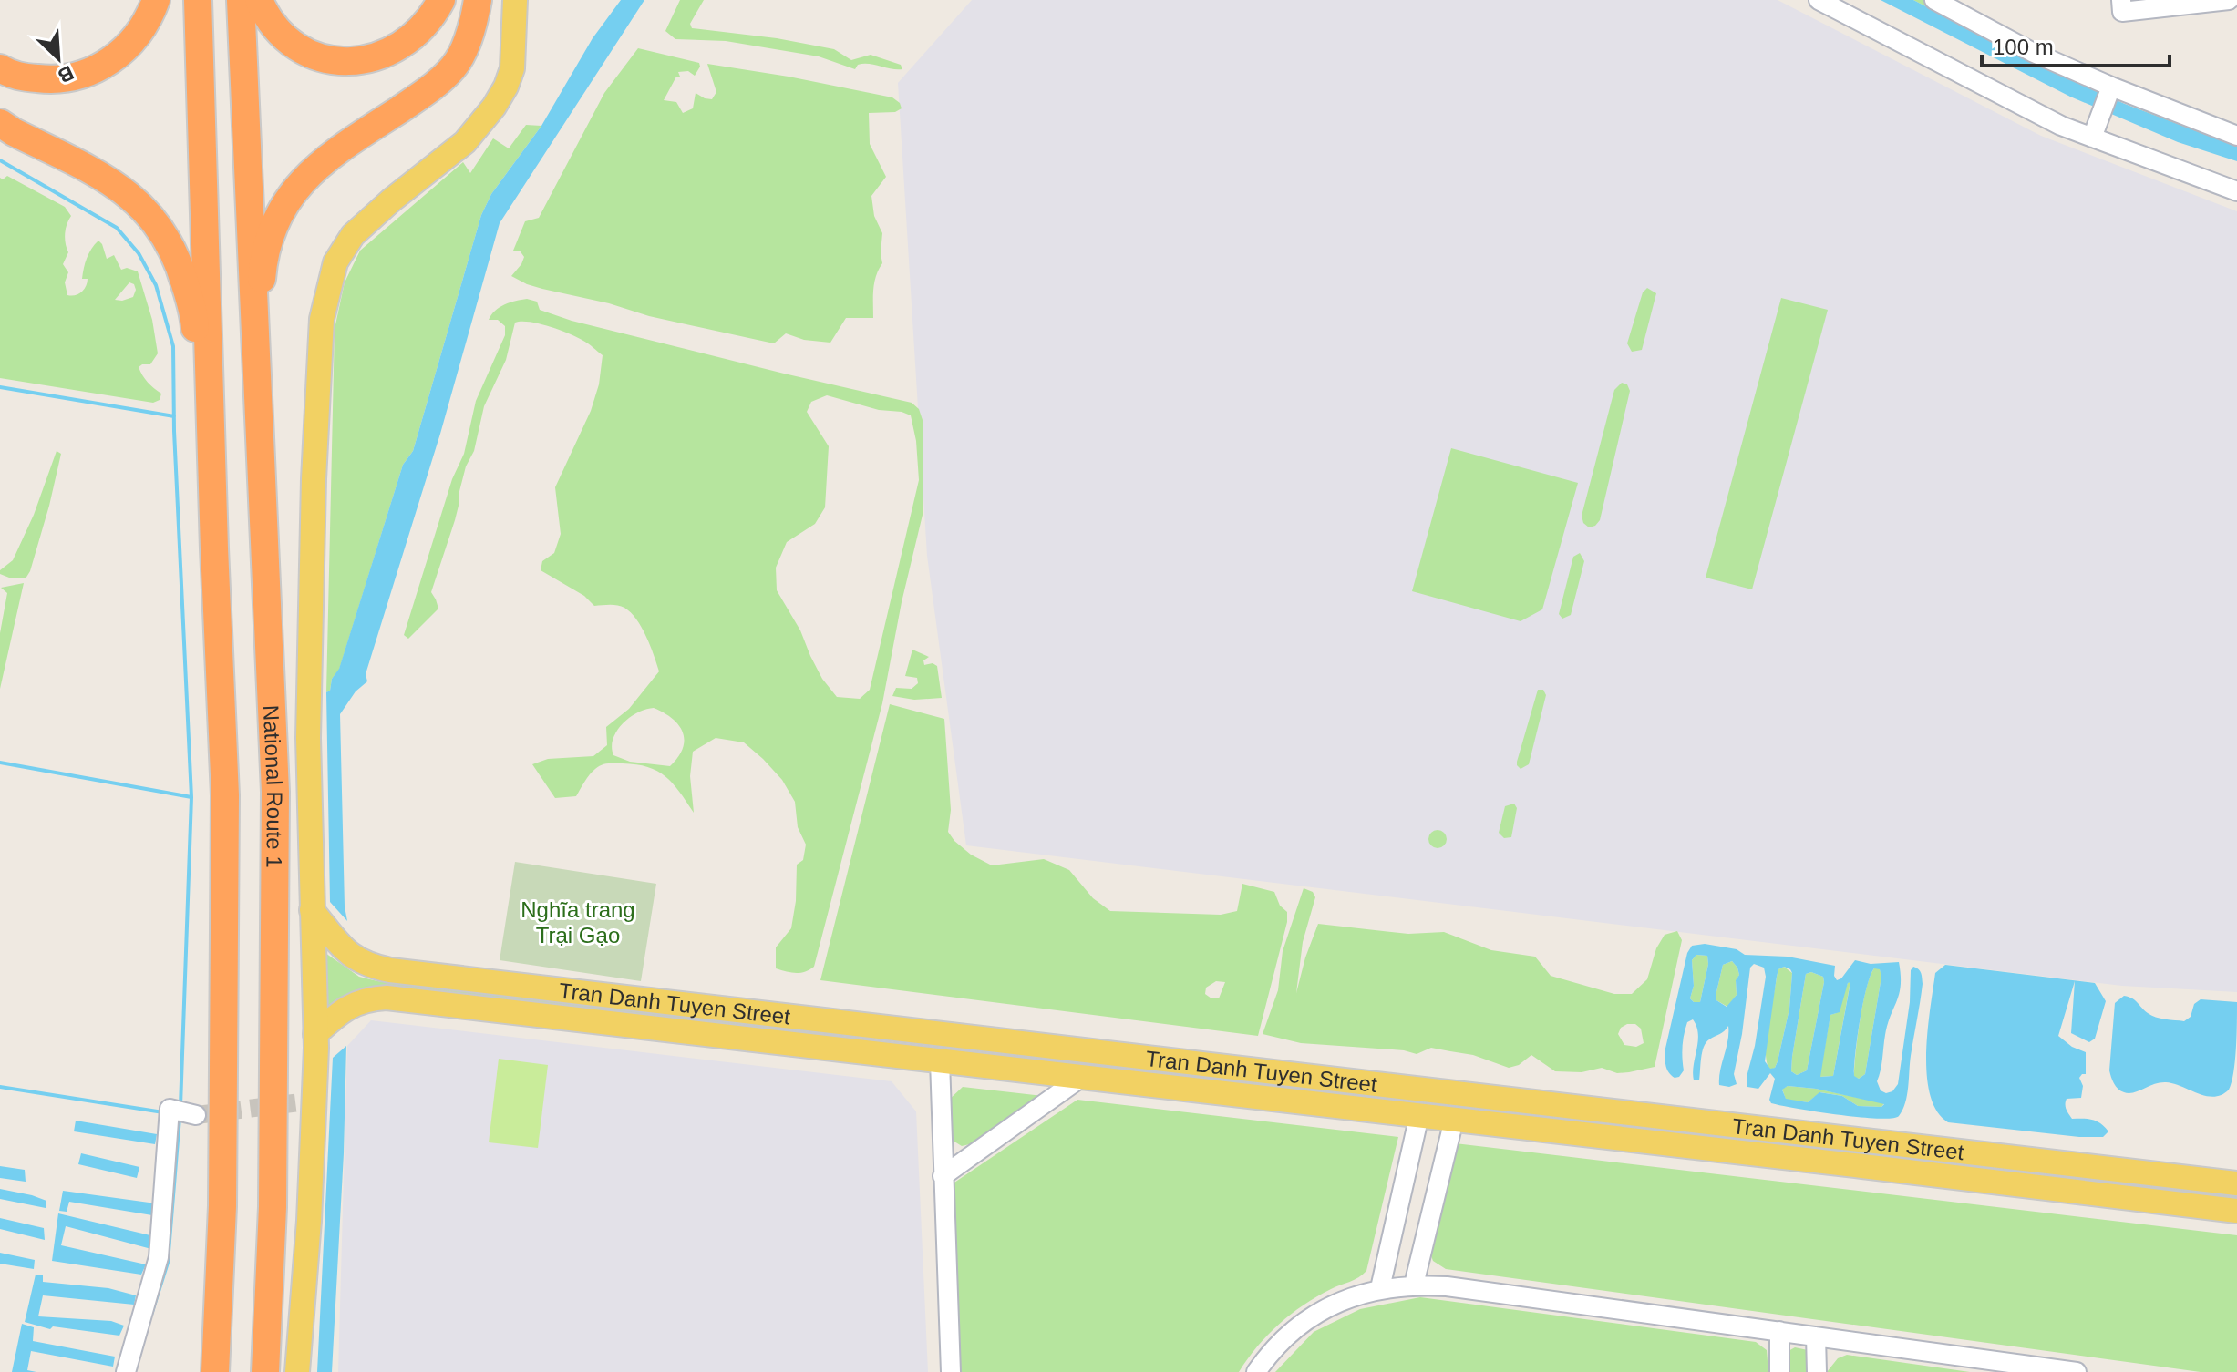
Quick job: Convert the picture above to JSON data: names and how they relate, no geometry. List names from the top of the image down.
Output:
{
  "streets": {
    "highway": ["National Route 1"],
    "main road": ["Tran Danh Tuyen Street"]
  },
  "parks": ["Nghĩa trang Trại Gạo"],
  "scale_bar": "100 m",
  "north": "bottom right"
}
